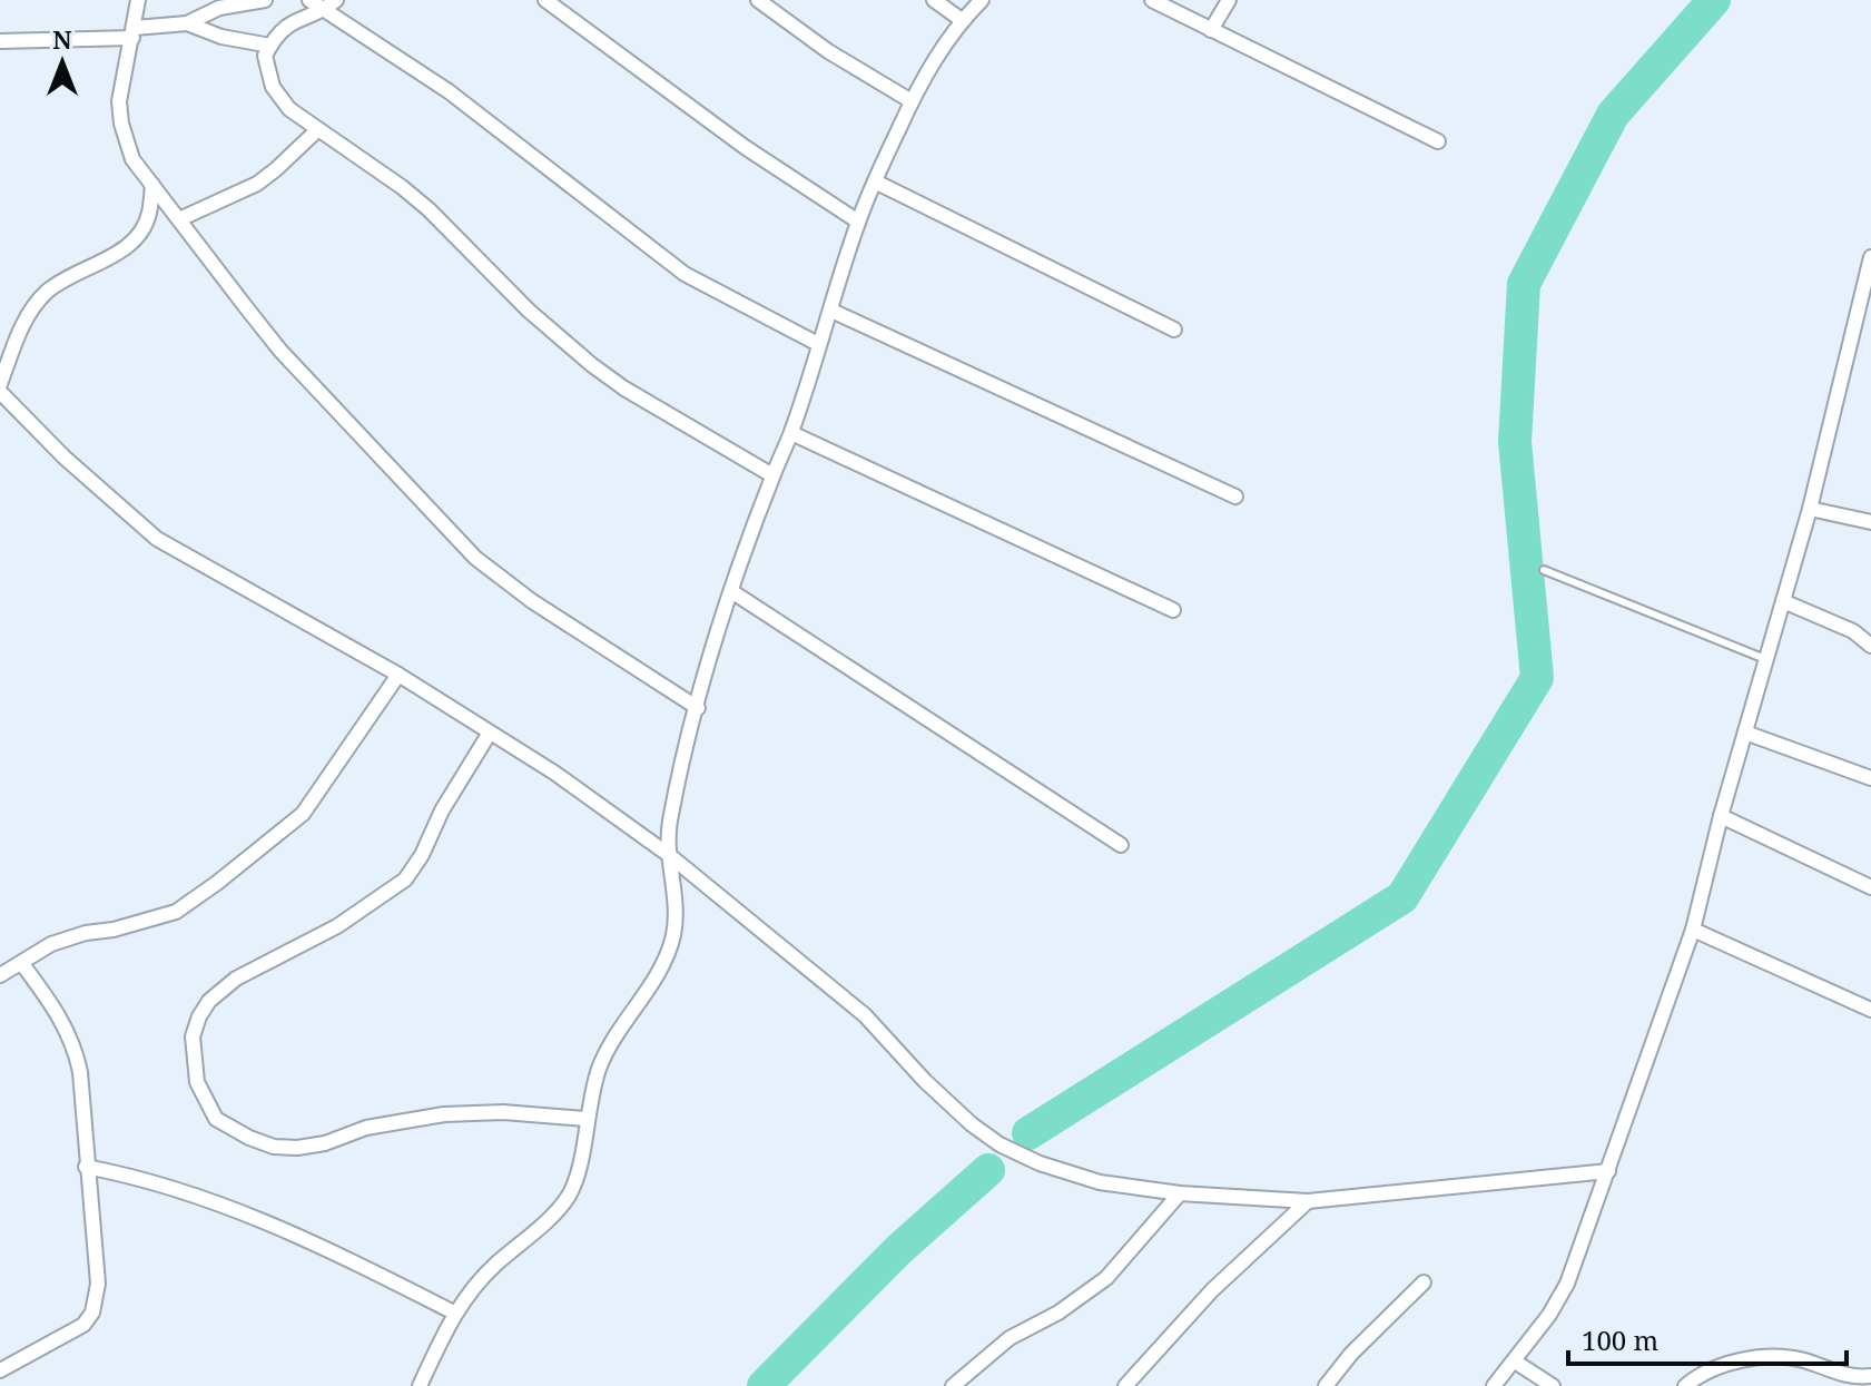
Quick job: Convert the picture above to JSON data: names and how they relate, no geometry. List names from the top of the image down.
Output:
{
  "scale_bar": "100 m",
  "north": "top"
}
